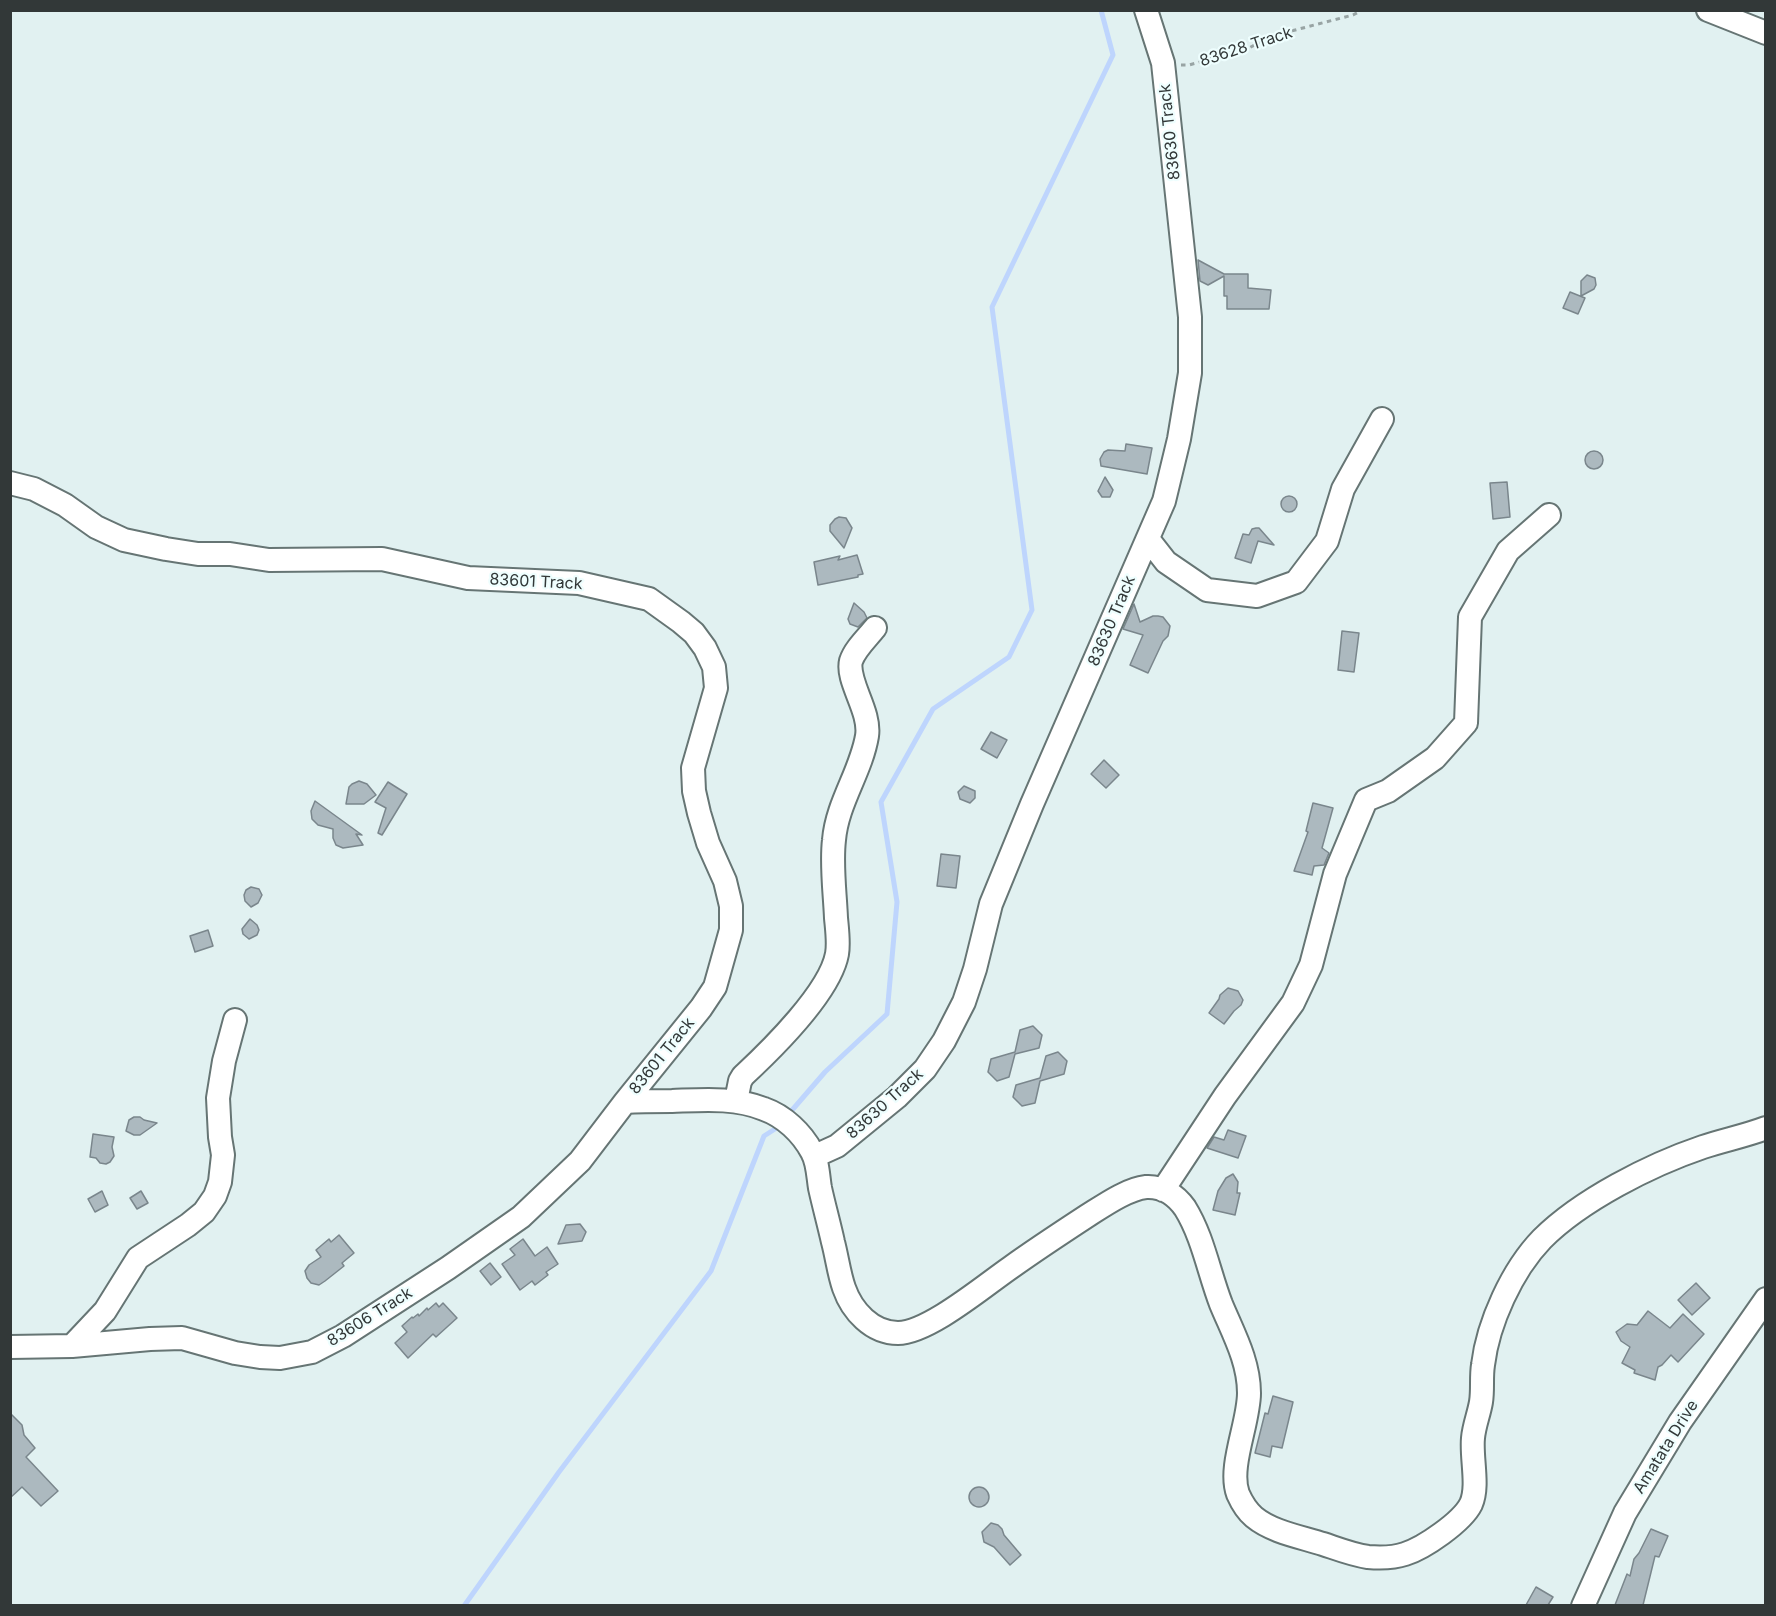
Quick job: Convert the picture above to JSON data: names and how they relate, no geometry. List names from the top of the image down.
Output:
{
  "streets": {
    "street": [
      "83630 Track",
      "83601 Track",
      "83606 Track",
      "Amatata Drive"
    ],
    "path": ["83628 Track"]
  },
  "crossings": [
    ["83628 Track", "83630 Track"],
    ["83601 Track", "83606 Track"]
  ]
}
